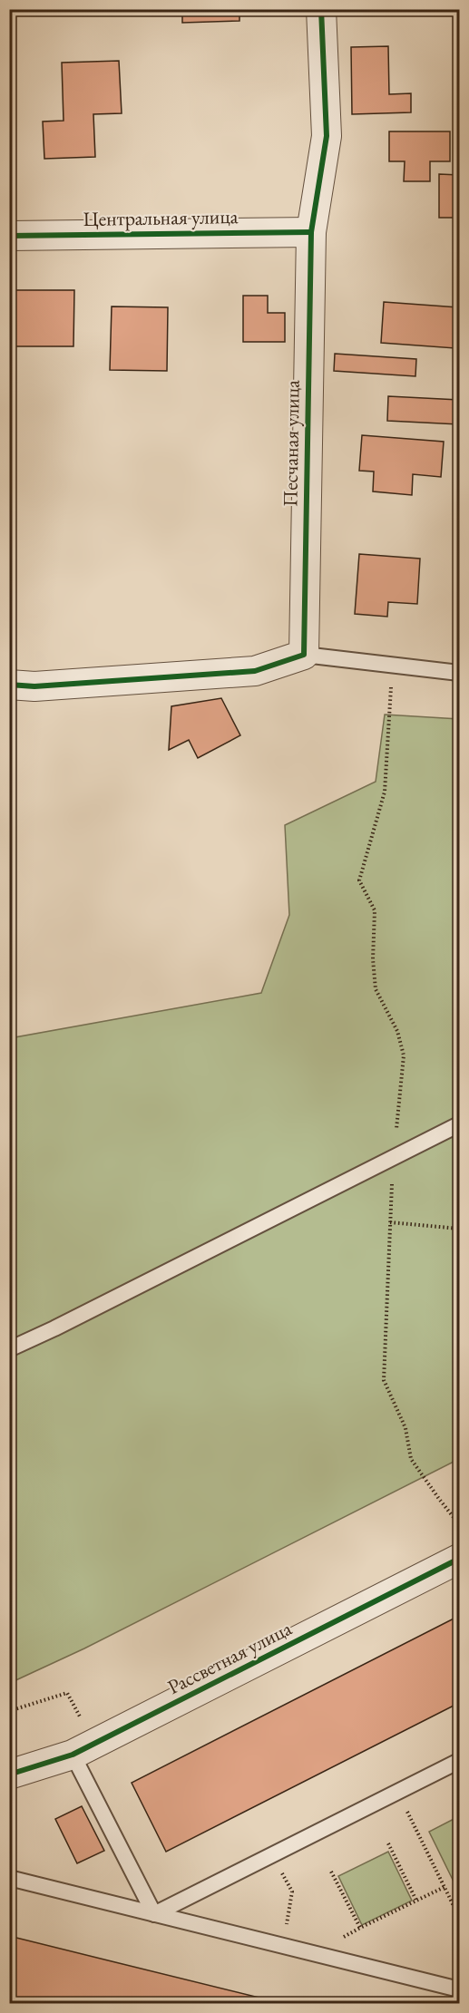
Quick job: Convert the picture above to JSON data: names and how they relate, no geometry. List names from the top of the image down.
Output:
{
  "streets": {
    "street": ["Центральная улица", "Песчаная улица", "Рассветная улица"]
  },
  "crossings": [
    ["Центральная улица", "Песчаная улица"]
  ]
}
